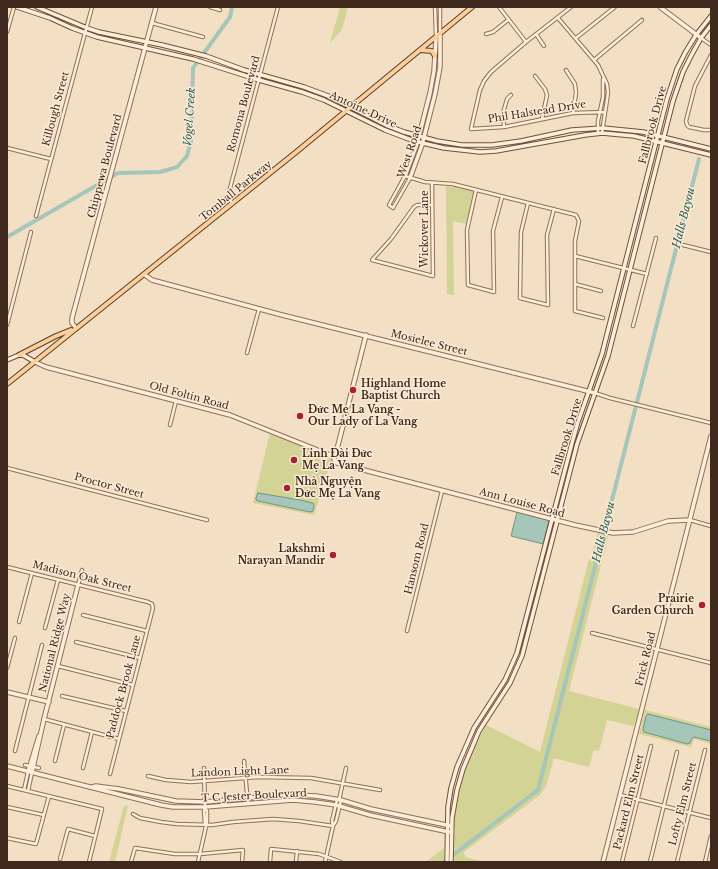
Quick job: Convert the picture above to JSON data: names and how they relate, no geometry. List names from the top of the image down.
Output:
{
  "streets": {
    "main road": ["Tomball Parkway"],
    "street": [
      "Romona Boulevard",
      "Killough Street",
      "Antoine Drive",
      "Phil Halstead Drive",
      "Fallbrook Drive",
      "West Road",
      "Chippewa Boulevard",
      "Wickover Lane",
      "Mosielee Street",
      "Old Foltin Road",
      "Proctor Street",
      "Ann Louise Road",
      "Hansom Road",
      "Madison Oak Street",
      "National Ridge Way",
      "Frick Road",
      "Paddock Brook Lane",
      "Landon Light Lane",
      "T C Jester Boulevard",
      "Packard Elm Street",
      "Lofty Elm Street"
    ]
  },
  "crossings": [
    ["Romona Boulevard", "Antoine Drive"],
    ["Romona Boulevard", "Tomball Parkway"],
    ["Killough Street", "Antoine Drive"],
    ["Antoine Drive", "Fallbrook Drive"],
    ["Antoine Drive", "West Road"],
    ["Antoine Drive", "Chippewa Boulevard"],
    ["Antoine Drive", "Tomball Parkway"],
    ["Fallbrook Drive", "Mosielee Street"],
    ["Fallbrook Drive", "Ann Louise Road"],
    ["Fallbrook Drive", "T C Jester Boulevard"],
    ["West Road", "Tomball Parkway"],
    ["Chippewa Boulevard", "Tomball Parkway"],
    ["Tomball Parkway", "Mosielee Street"],
    ["Tomball Parkway", "Old Foltin Road"],
    ["Old Foltin Road", "Ann Louise Road"],
    ["Ann Louise Road", "Hansom Road"],
    ["Ann Louise Road", "Frick Road"],
    ["Madison Oak Street", "National Ridge Way"],
    ["Madison Oak Street", "Paddock Brook Lane"],
    ["National Ridge Way", "T C Jester Boulevard"]
  ],
  "water": ["Vogel Creek", "Halls Bayou"],
  "places": [
    "Highland Home Baptist Church",
    "Đức Mẹ La Vang - Our Lady of La Vang",
    "Linh Đài Đức Mẹ La Vang",
    "Nhà Nguyện Đức Mẹ La Vang",
    "Lakshmi Narayan Mandir",
    "Prairie Garden Church"
  ]
}
